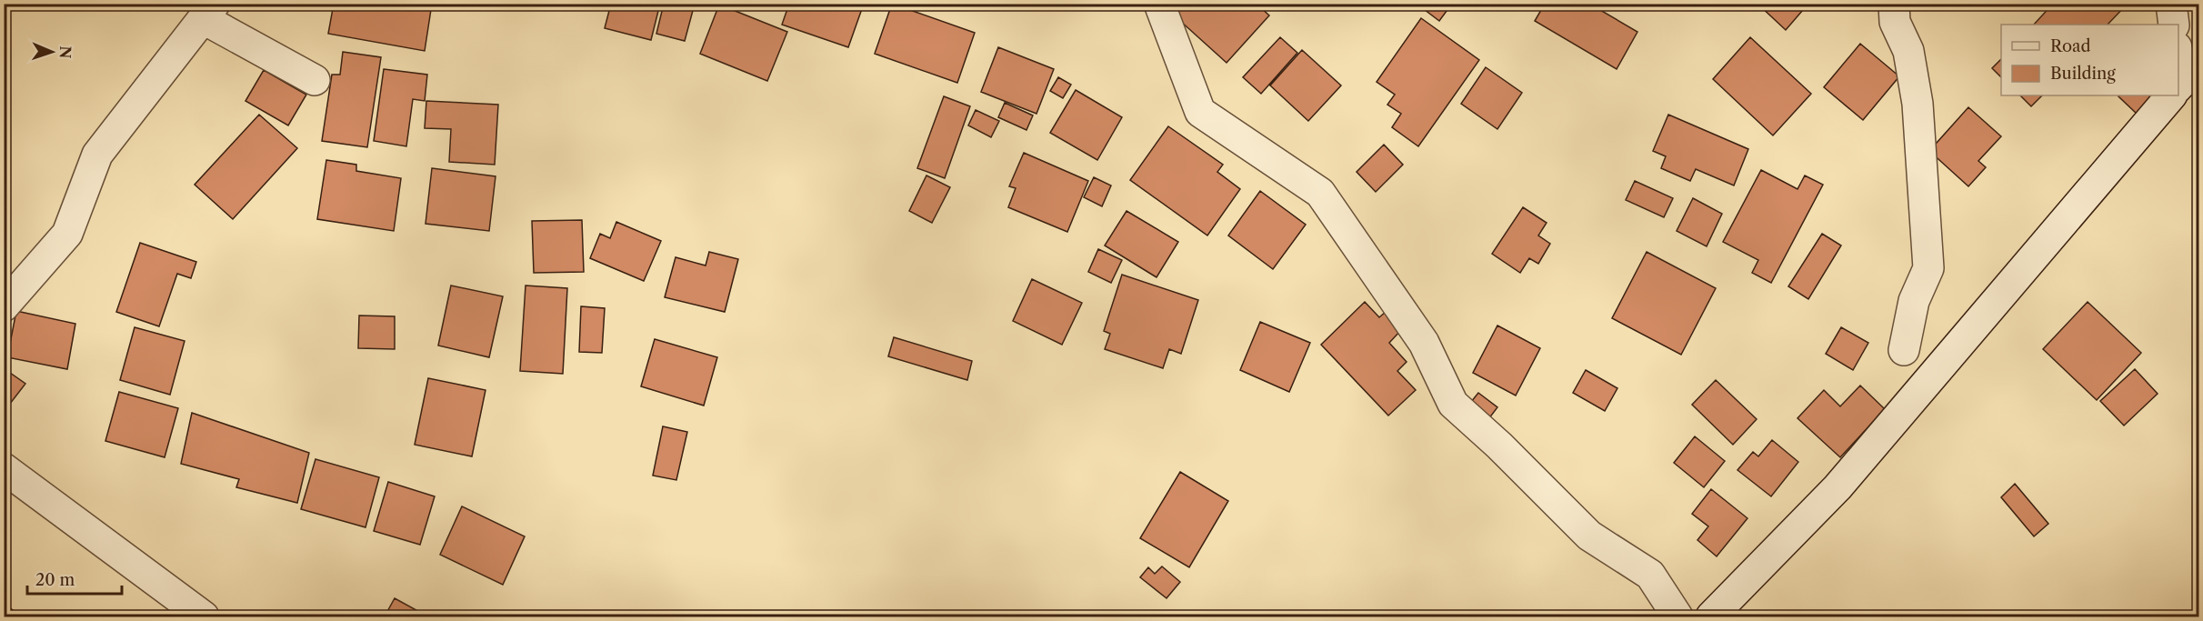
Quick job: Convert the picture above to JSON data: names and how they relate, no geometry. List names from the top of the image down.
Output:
{
  "legend": ["Road", "Building"],
  "scale_bar": "20 m",
  "north": "right"
}
